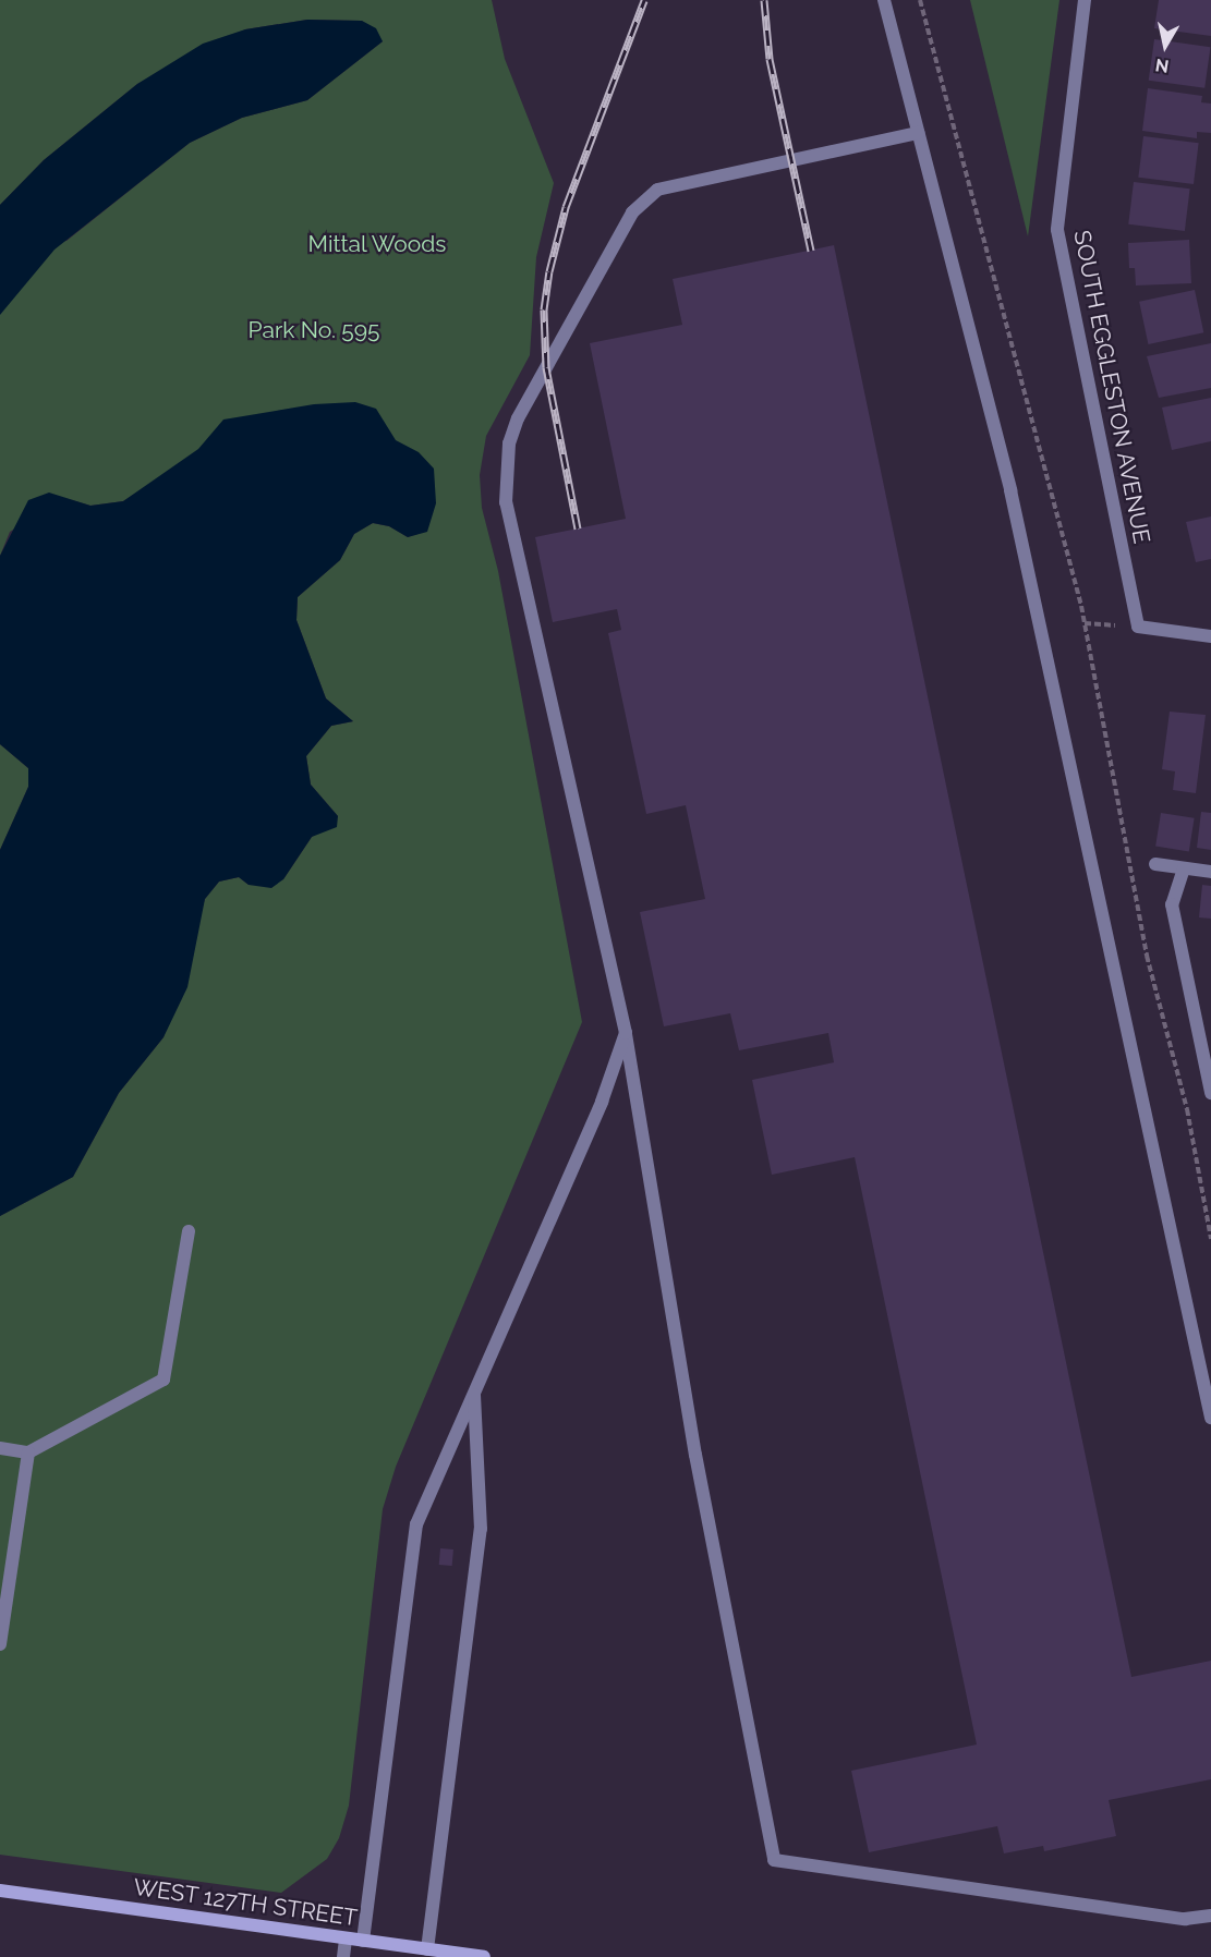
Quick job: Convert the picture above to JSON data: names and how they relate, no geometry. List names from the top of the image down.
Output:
{
  "streets": {
    "main road": ["WEST 127TH STREET"],
    "street": ["SOUTH EGGLESTON AVENUE"]
  },
  "parks": ["Mittal Woods", "Park No. 595"],
  "north": "bottom"
}
